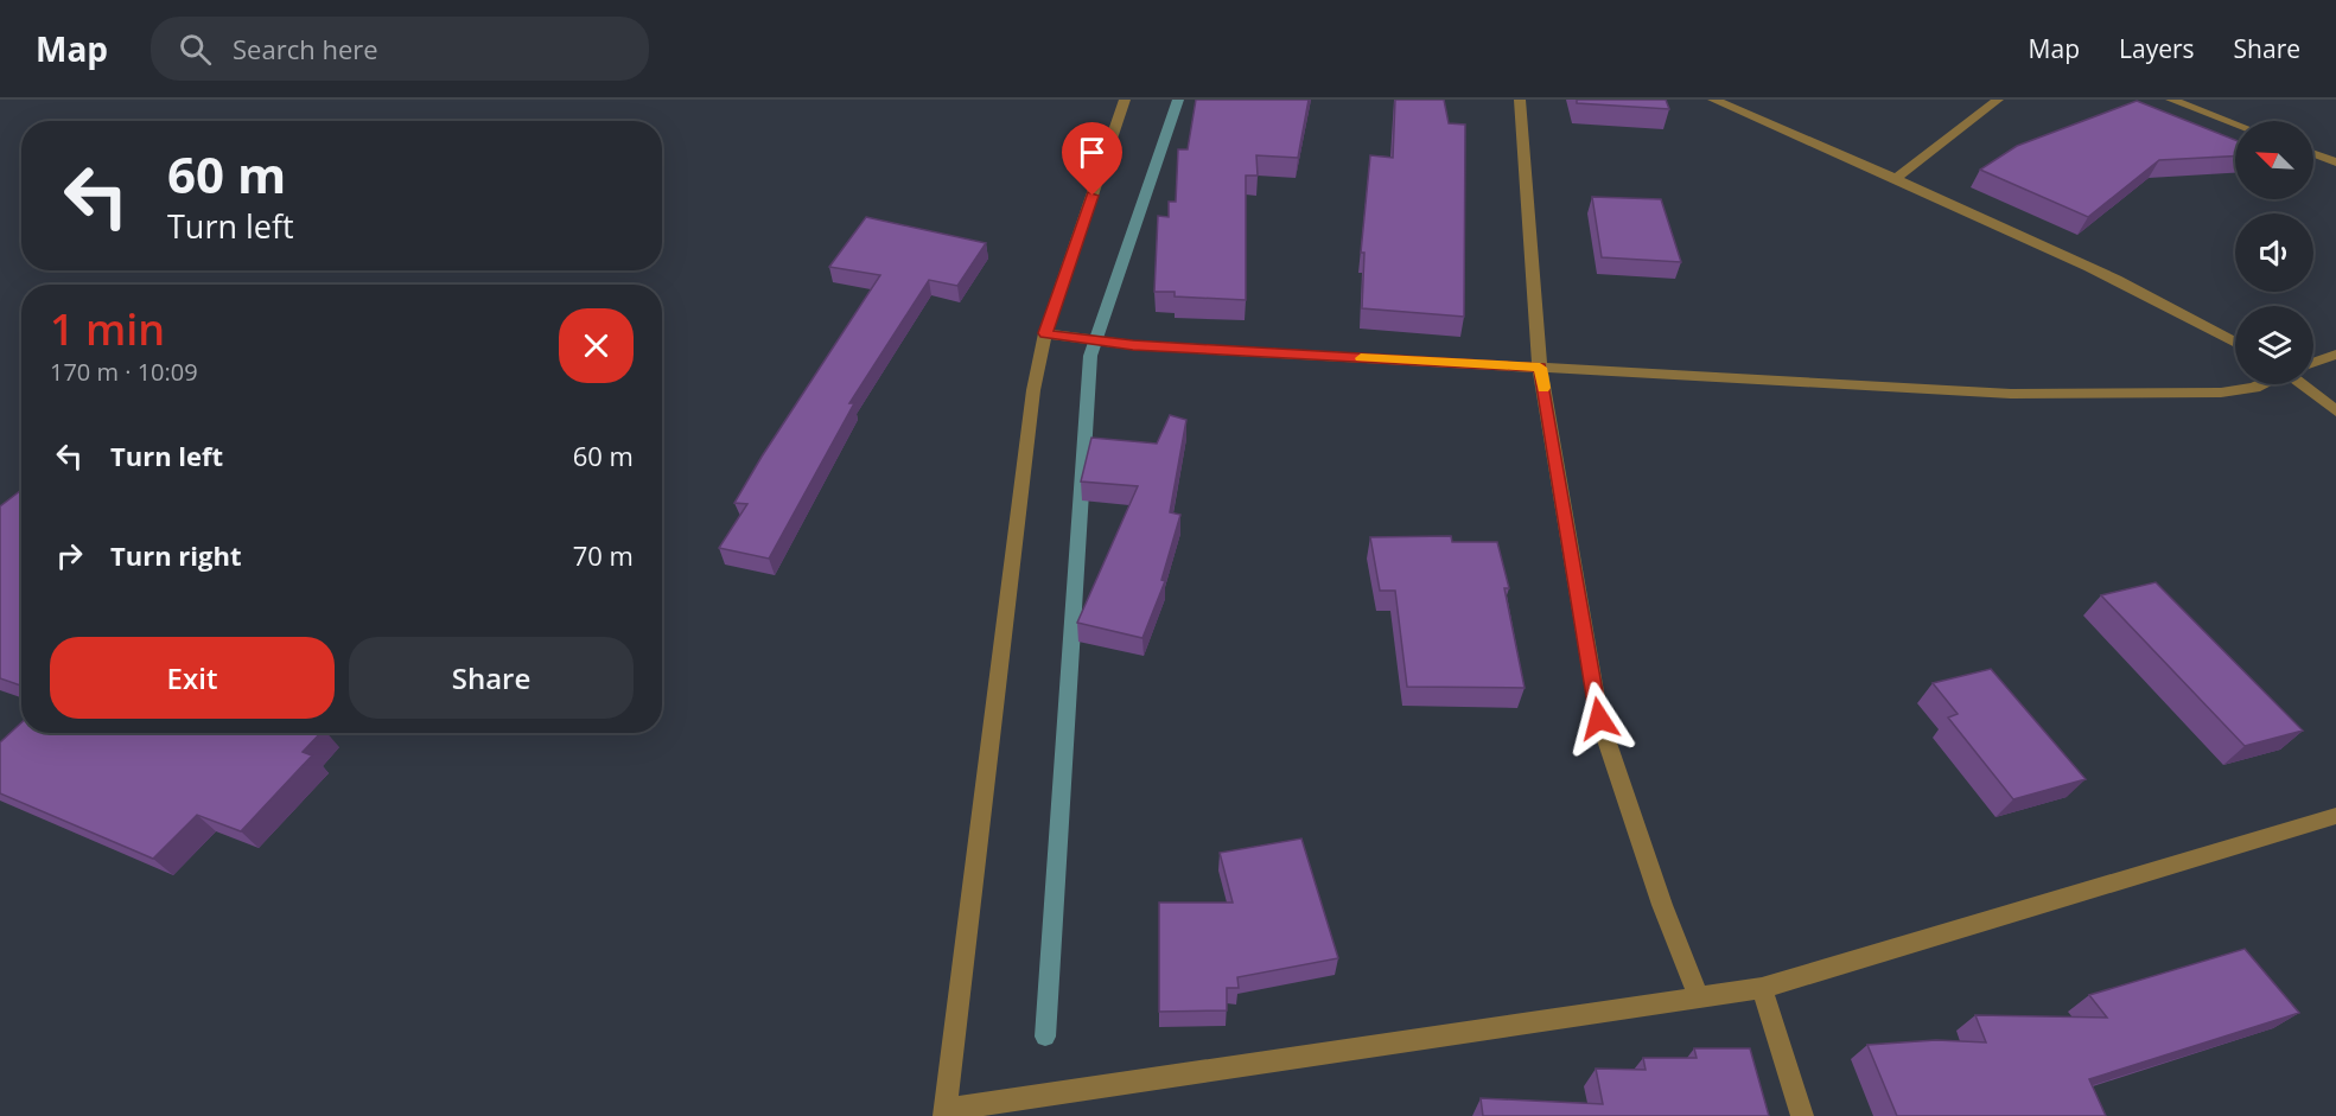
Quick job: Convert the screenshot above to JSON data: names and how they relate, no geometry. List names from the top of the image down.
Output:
{
  "north": "top left",
  "page": {
    "header": "Map",
    "search": "Search here",
    "nav": ["Map", "Layers", "Share"],
    "turn": ["60 m", "Turn left"],
    "heading": ["1 min", "170 m · 10:09"],
    "list": [
      {
        "name": "Turn left",
        "value": "60 m"
      },
      {
        "name": "Turn right",
        "value": "70 m"
      }
    ],
    "buttons": ["Exit", "Share"]
  }
}
